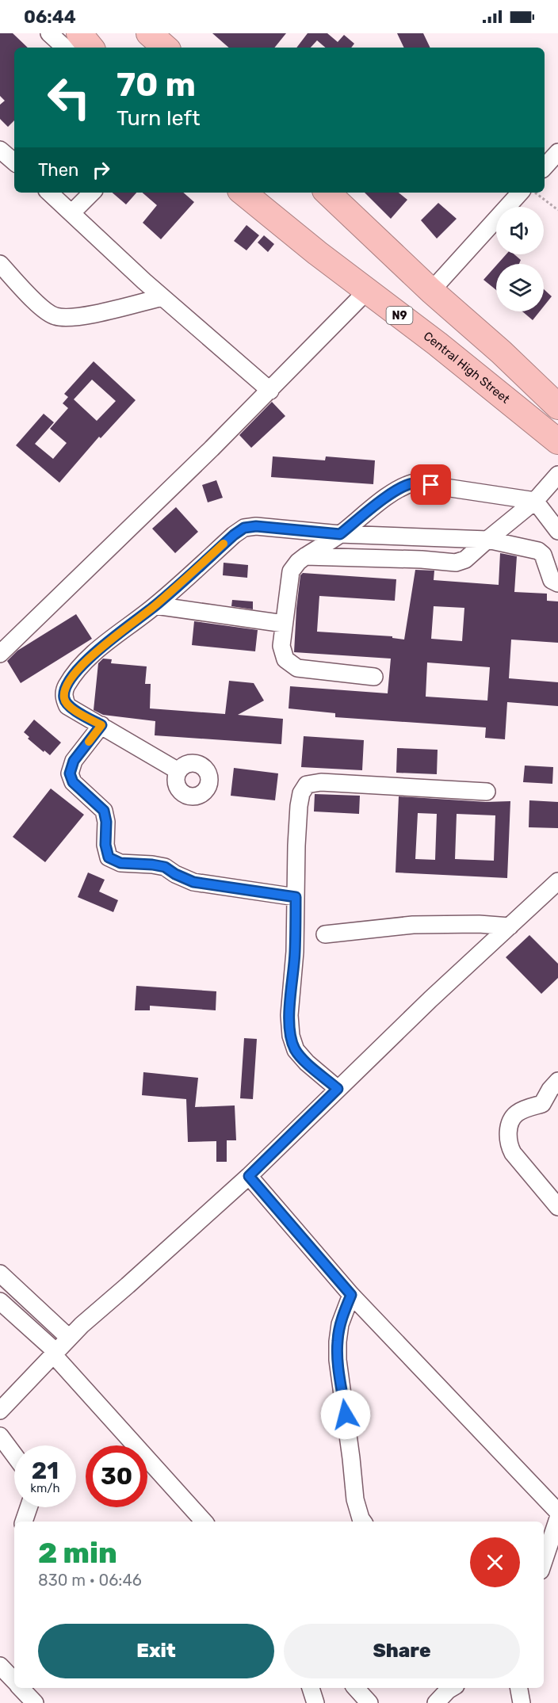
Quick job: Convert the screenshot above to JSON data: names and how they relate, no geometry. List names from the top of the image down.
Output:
{
  "streets": {
    "highway": ["N9", "Central High Street"]
  },
  "page": {
    "status": "06:44",
    "turn": ["70 m", "Turn left"],
    "then": "Then",
    "speed": "21 km/h",
    "limit": "30",
    "heading": ["2 min", "830 m · 06:46"],
    "buttons": ["Exit", "Share"]
  }
}
